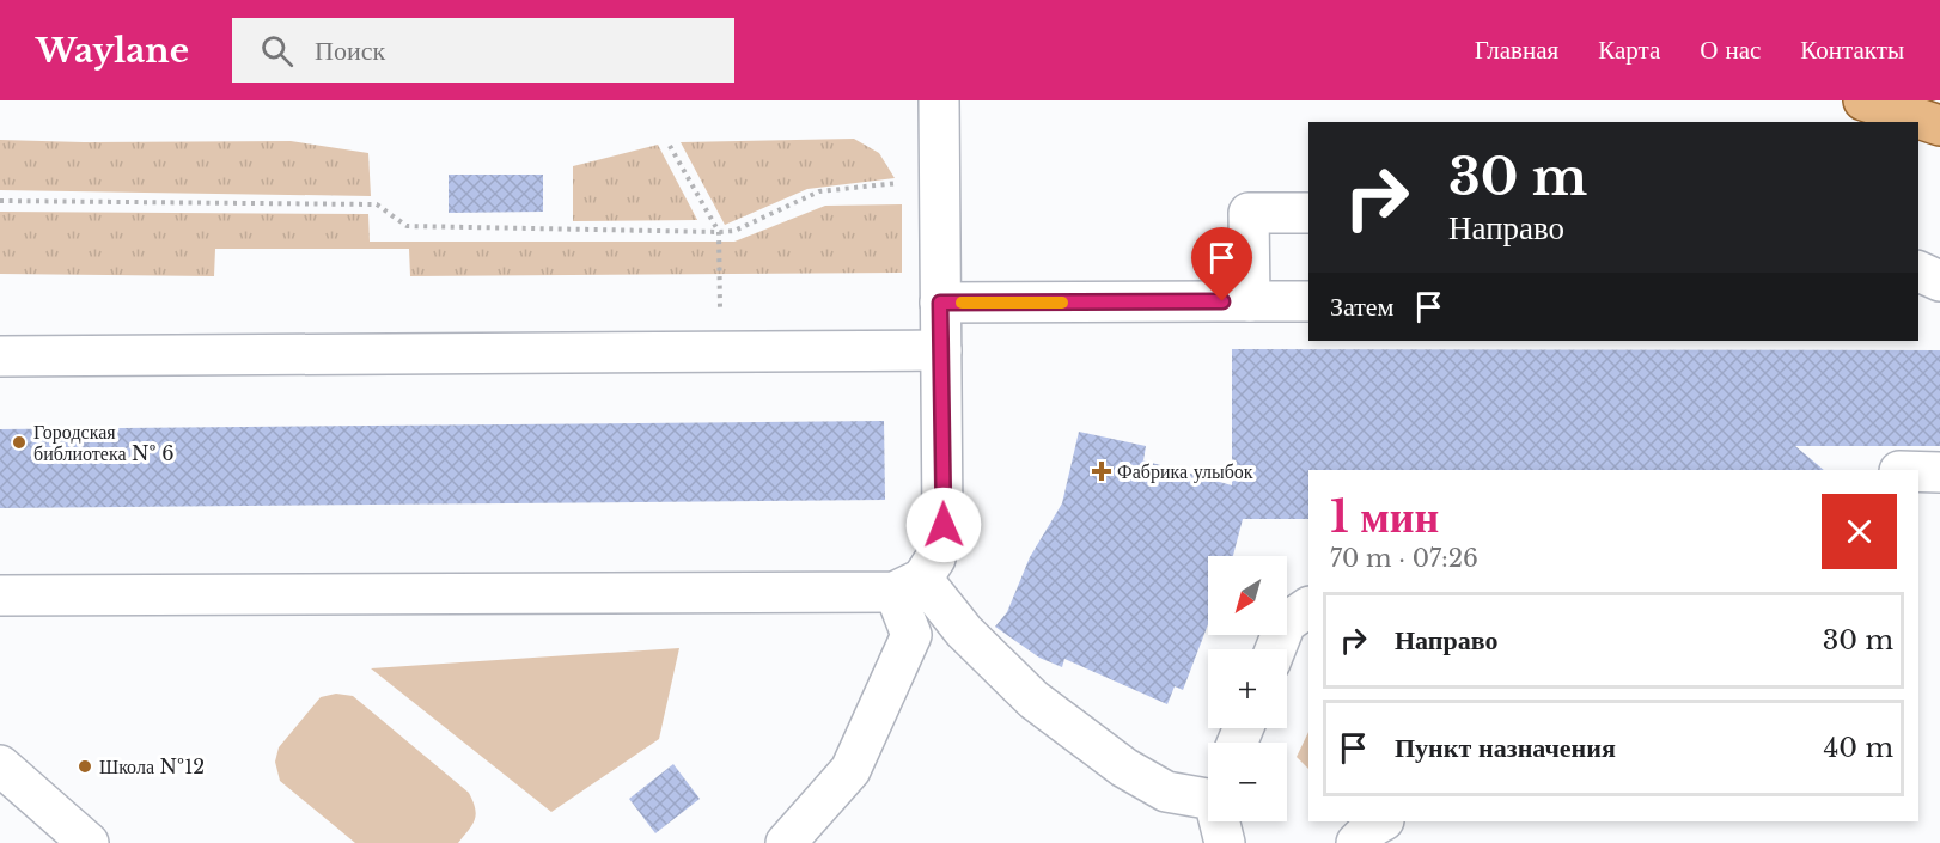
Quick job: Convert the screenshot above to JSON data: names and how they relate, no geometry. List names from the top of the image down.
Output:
{
  "places": {
    "other": ["Городская библиотека № 6", "Школа №12"],
    "health": ["Фабрика улыбок"]
  },
  "north": "bottom left",
  "page": {
    "header": "Waylane",
    "search": "Поиск",
    "nav": [
      "Главная",
      "Карта",
      "О нас",
      "Контакты"
    ],
    "turn": ["30 m", "Направо"],
    "then": "Затем",
    "heading": ["1 мин", "70 m · 07:26"],
    "map_buttons": ["+", "−"],
    "list": [
      {
        "name": "Направо",
        "value": "30 m"
      },
      {
        "name": "Пункт назначения",
        "value": "40 m"
      }
    ]
  }
}
